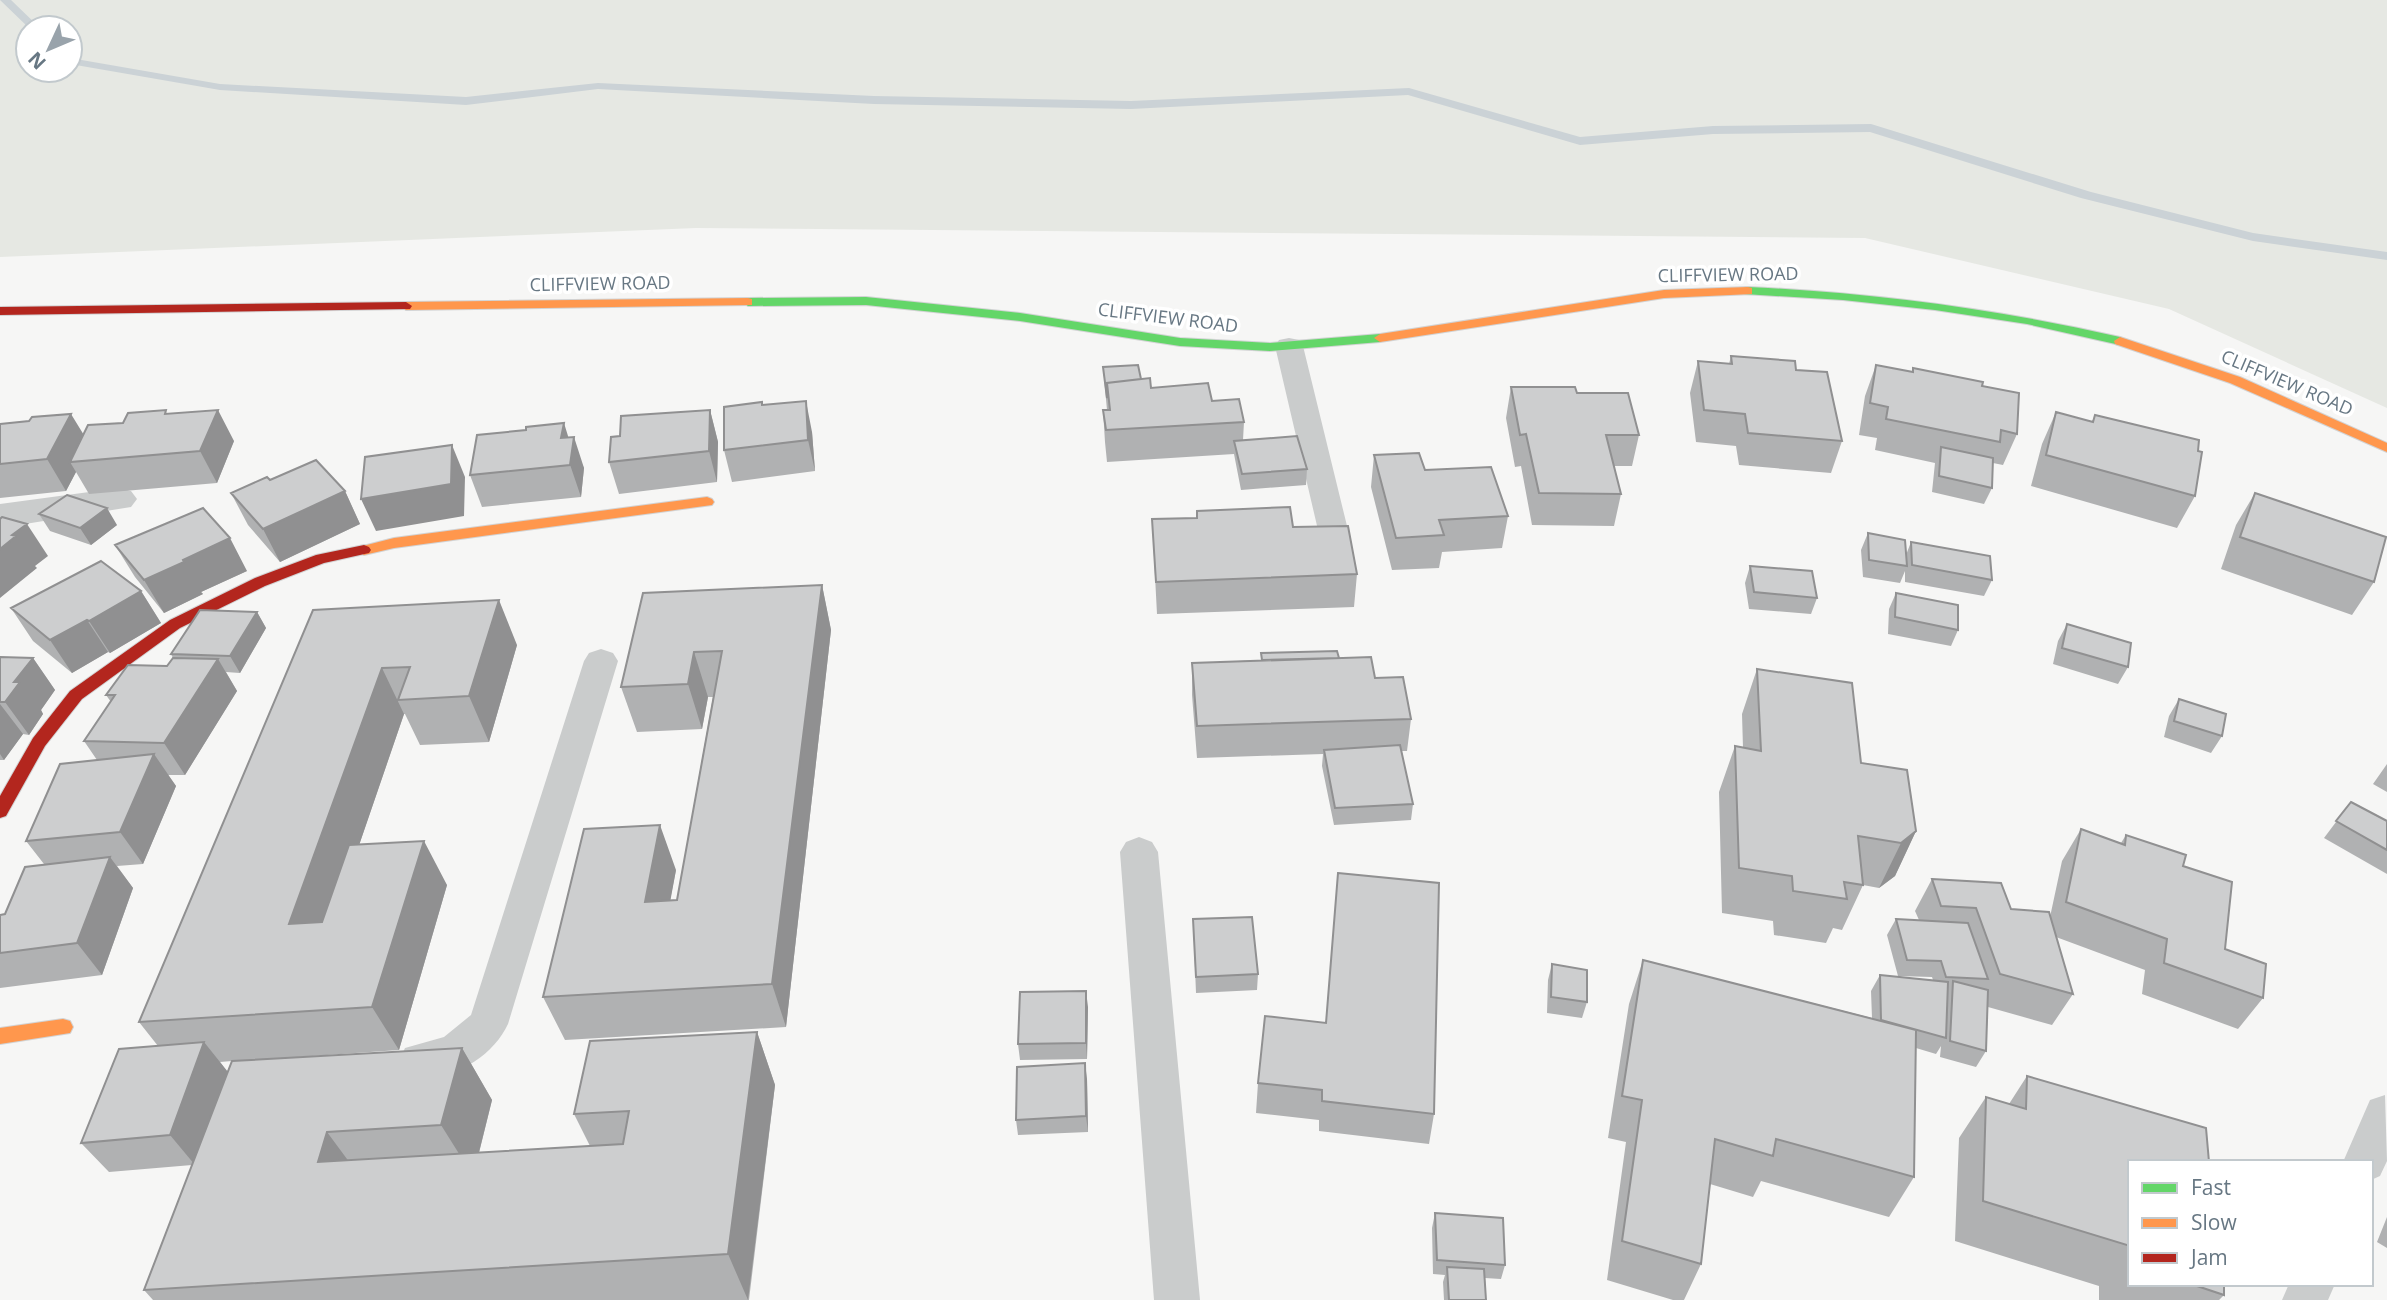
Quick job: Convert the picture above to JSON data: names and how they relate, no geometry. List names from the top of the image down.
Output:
{
  "streets": {
    "street": ["CLIFFVIEW ROAD"]
  },
  "legend": ["Fast", "Slow", "Jam"],
  "north": "bottom left"
}
